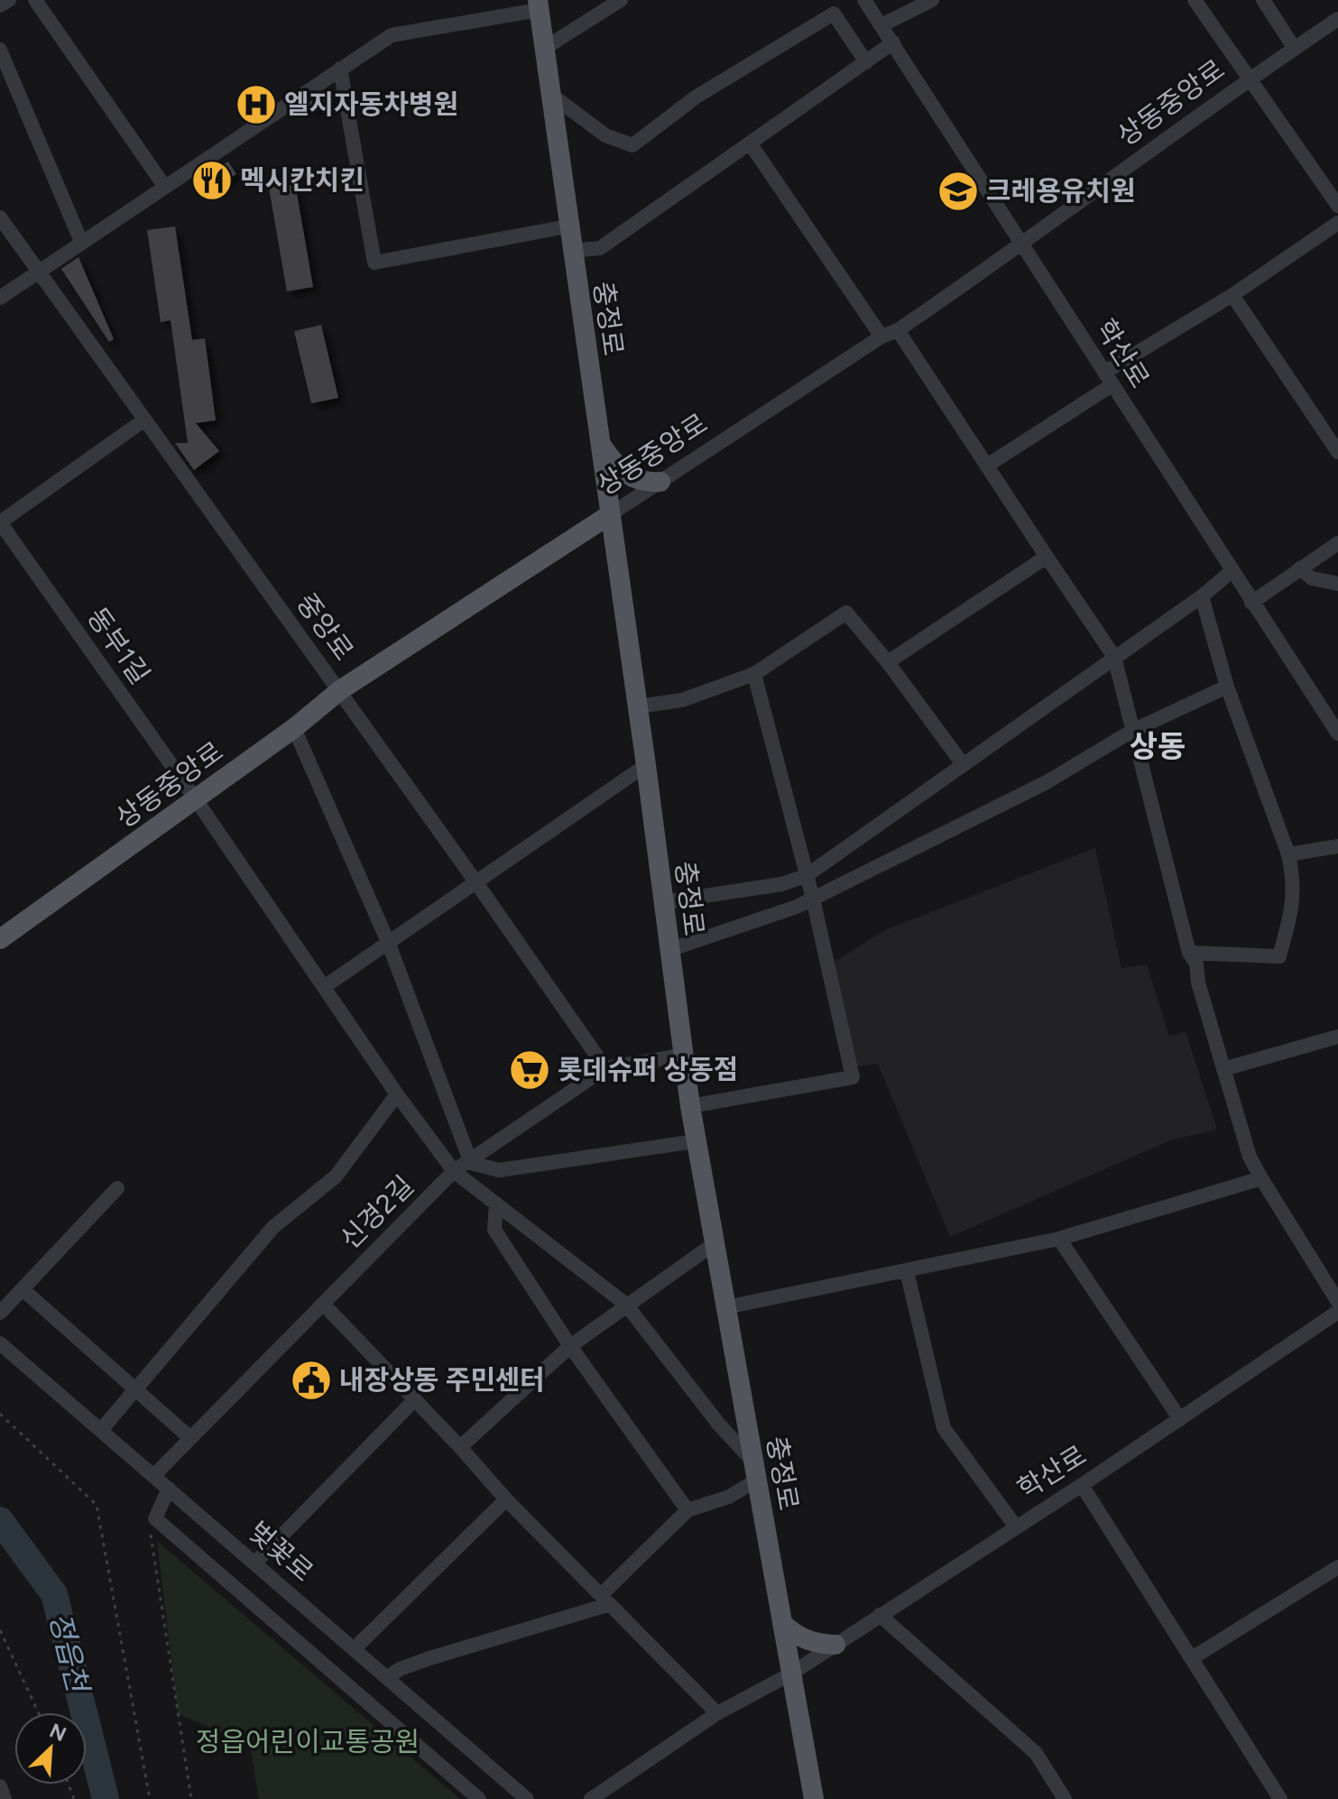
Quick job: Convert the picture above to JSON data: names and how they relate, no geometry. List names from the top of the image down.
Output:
{
  "streets": {
    "main road": ["상동중앙로", "충정로"],
    "street": [
      "학산로",
      "중앙로",
      "동부1길",
      "신경2길",
      "벚꽃로"
    ]
  },
  "crossings": [
    ["상동중앙로", "충정로"],
    ["상동중앙로", "학산로"],
    ["상동중앙로", "중앙로"],
    ["상동중앙로", "동부1길"],
    ["충정로", "학산로"],
    ["충정로", "동부1길"],
    ["충정로", "신경2길"],
    ["중앙로", "신경2길"],
    ["동부1길", "신경2길"],
    ["신경2길", "벚꽃로"]
  ],
  "districts": ["상동"],
  "water": ["정읍천"],
  "parks": ["정읍어린이교통공원"],
  "places": {
    "hospital": ["엘지자동차병원"],
    "restaurant": ["멕시칸치킨"],
    "school or university": ["크레용유치원"],
    "supermarket": ["롯데슈퍼 상동점"],
    "public building": ["내장상동 주민센터"]
  },
  "north": "top right"
}
